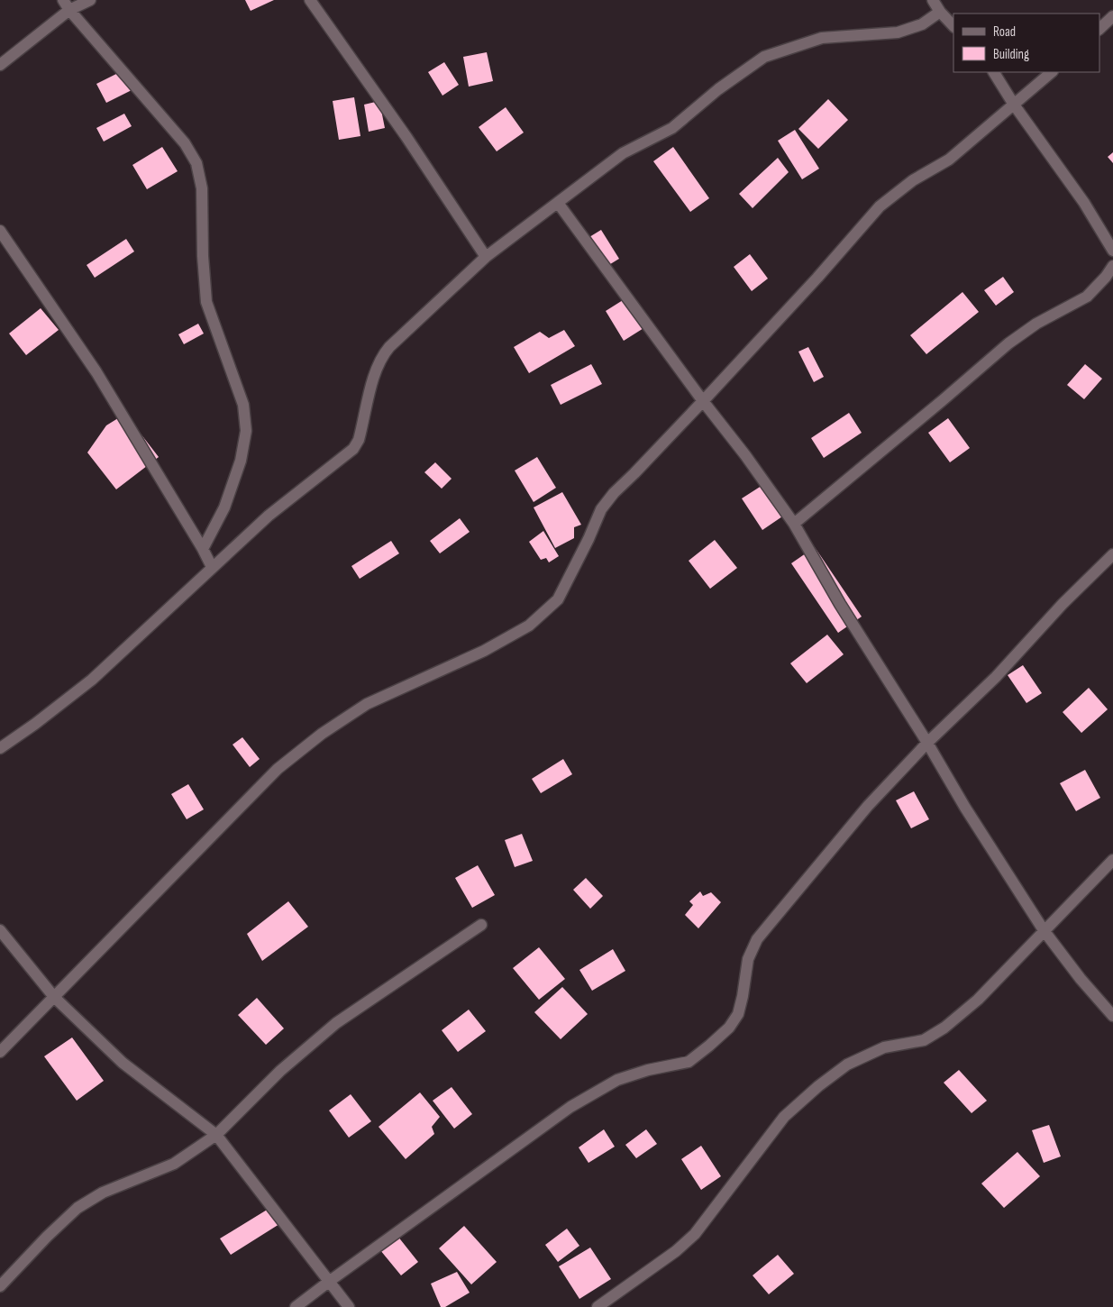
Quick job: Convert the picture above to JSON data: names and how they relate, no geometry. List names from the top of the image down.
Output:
{
  "legend": ["Road", "Building"]
}
